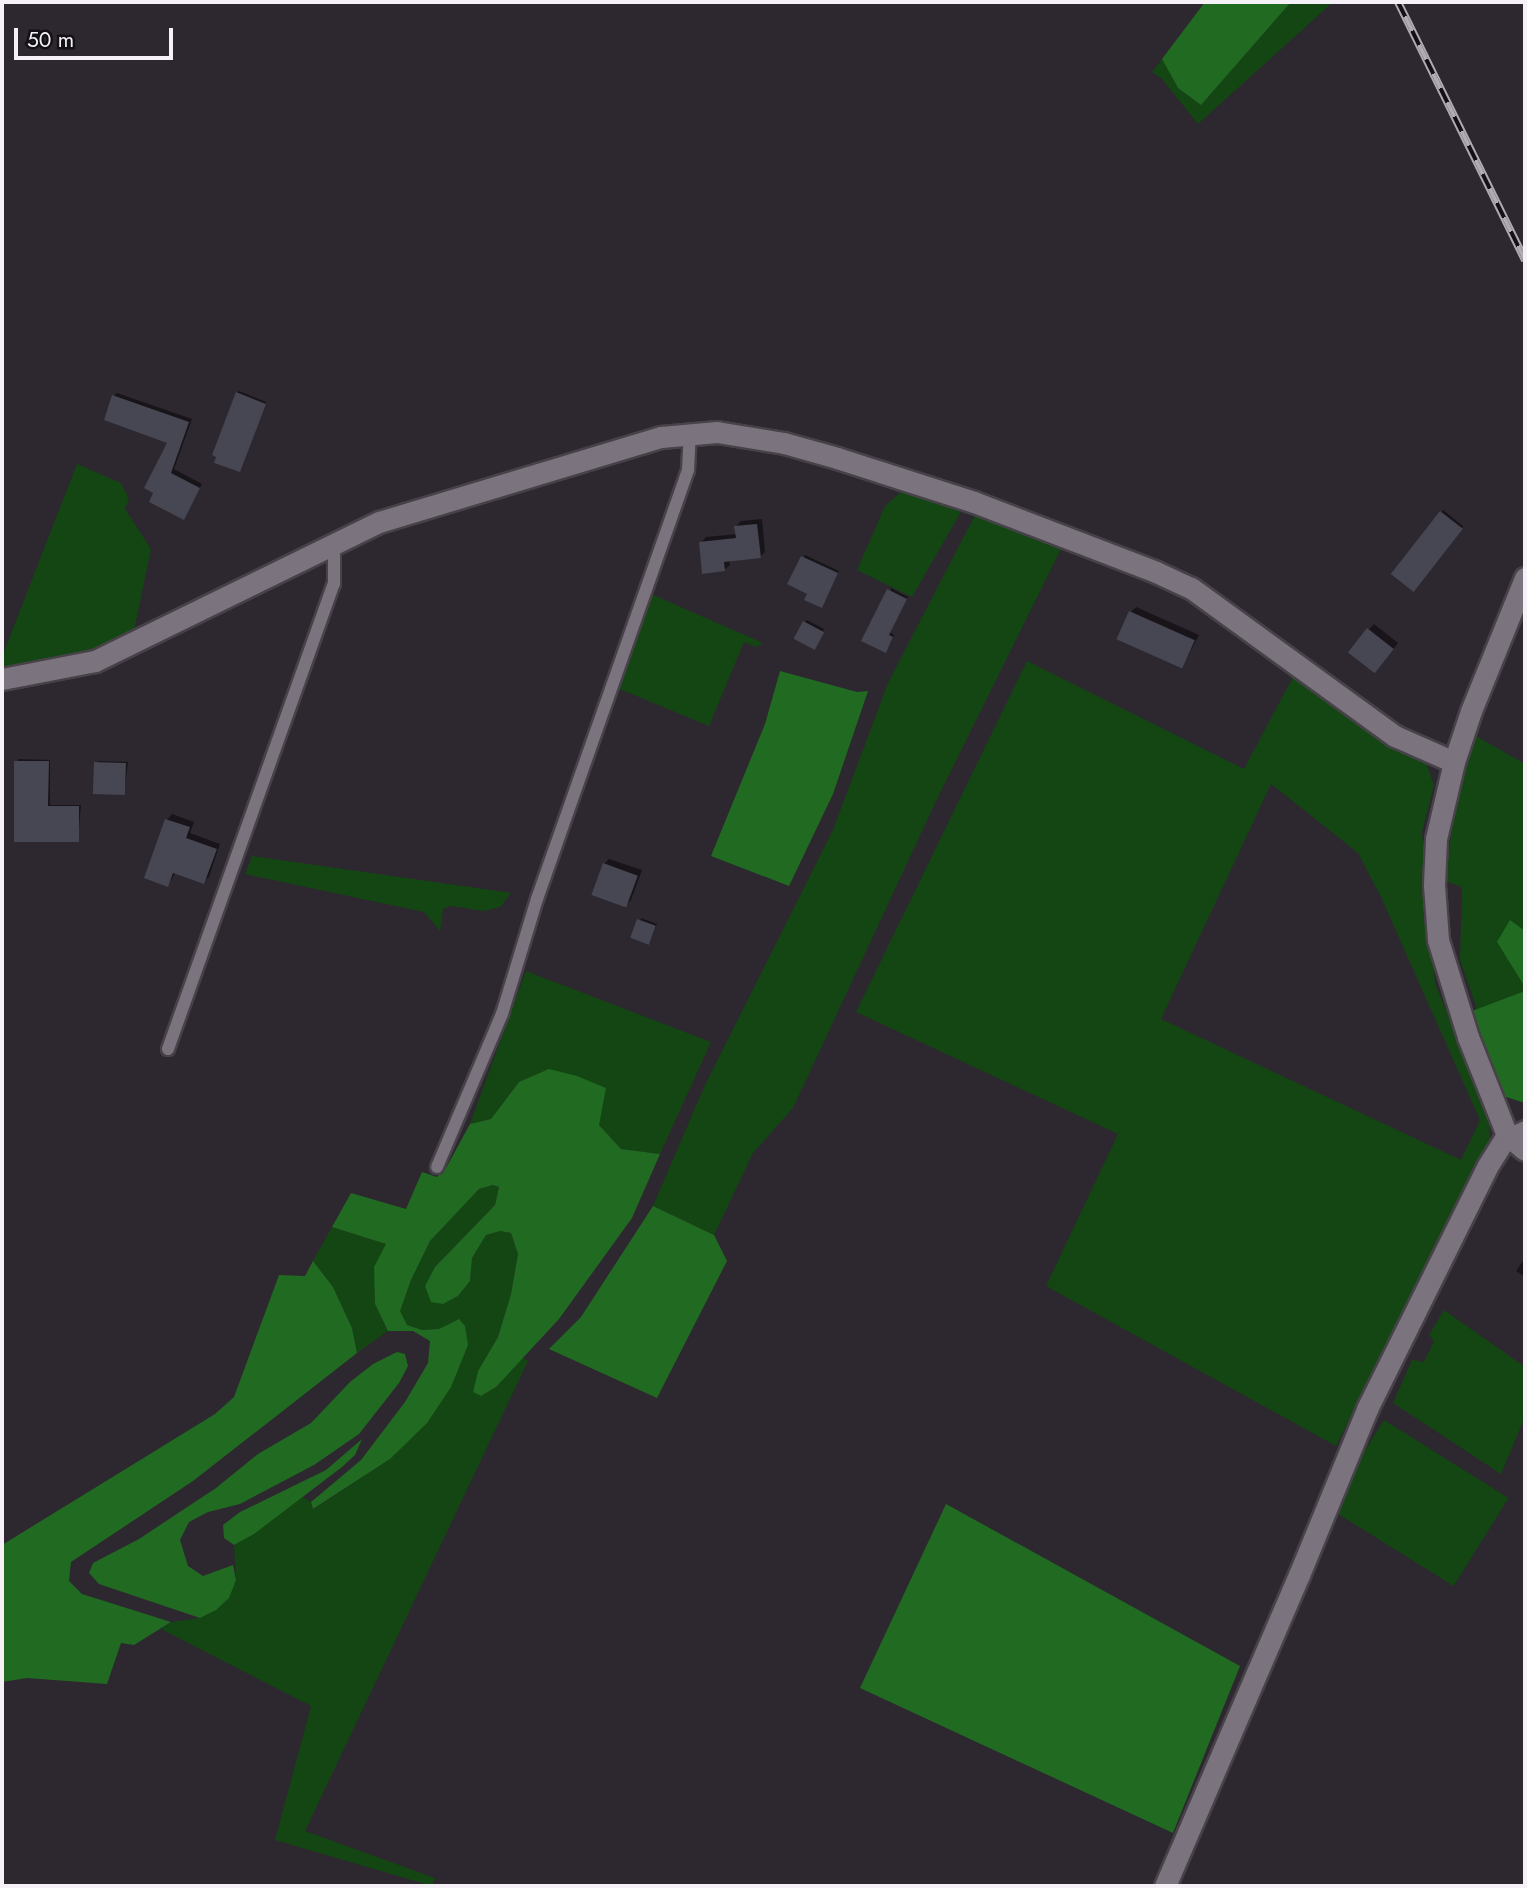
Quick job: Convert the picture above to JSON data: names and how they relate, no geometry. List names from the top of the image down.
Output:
{
  "scale_bar": "50 m"
}
